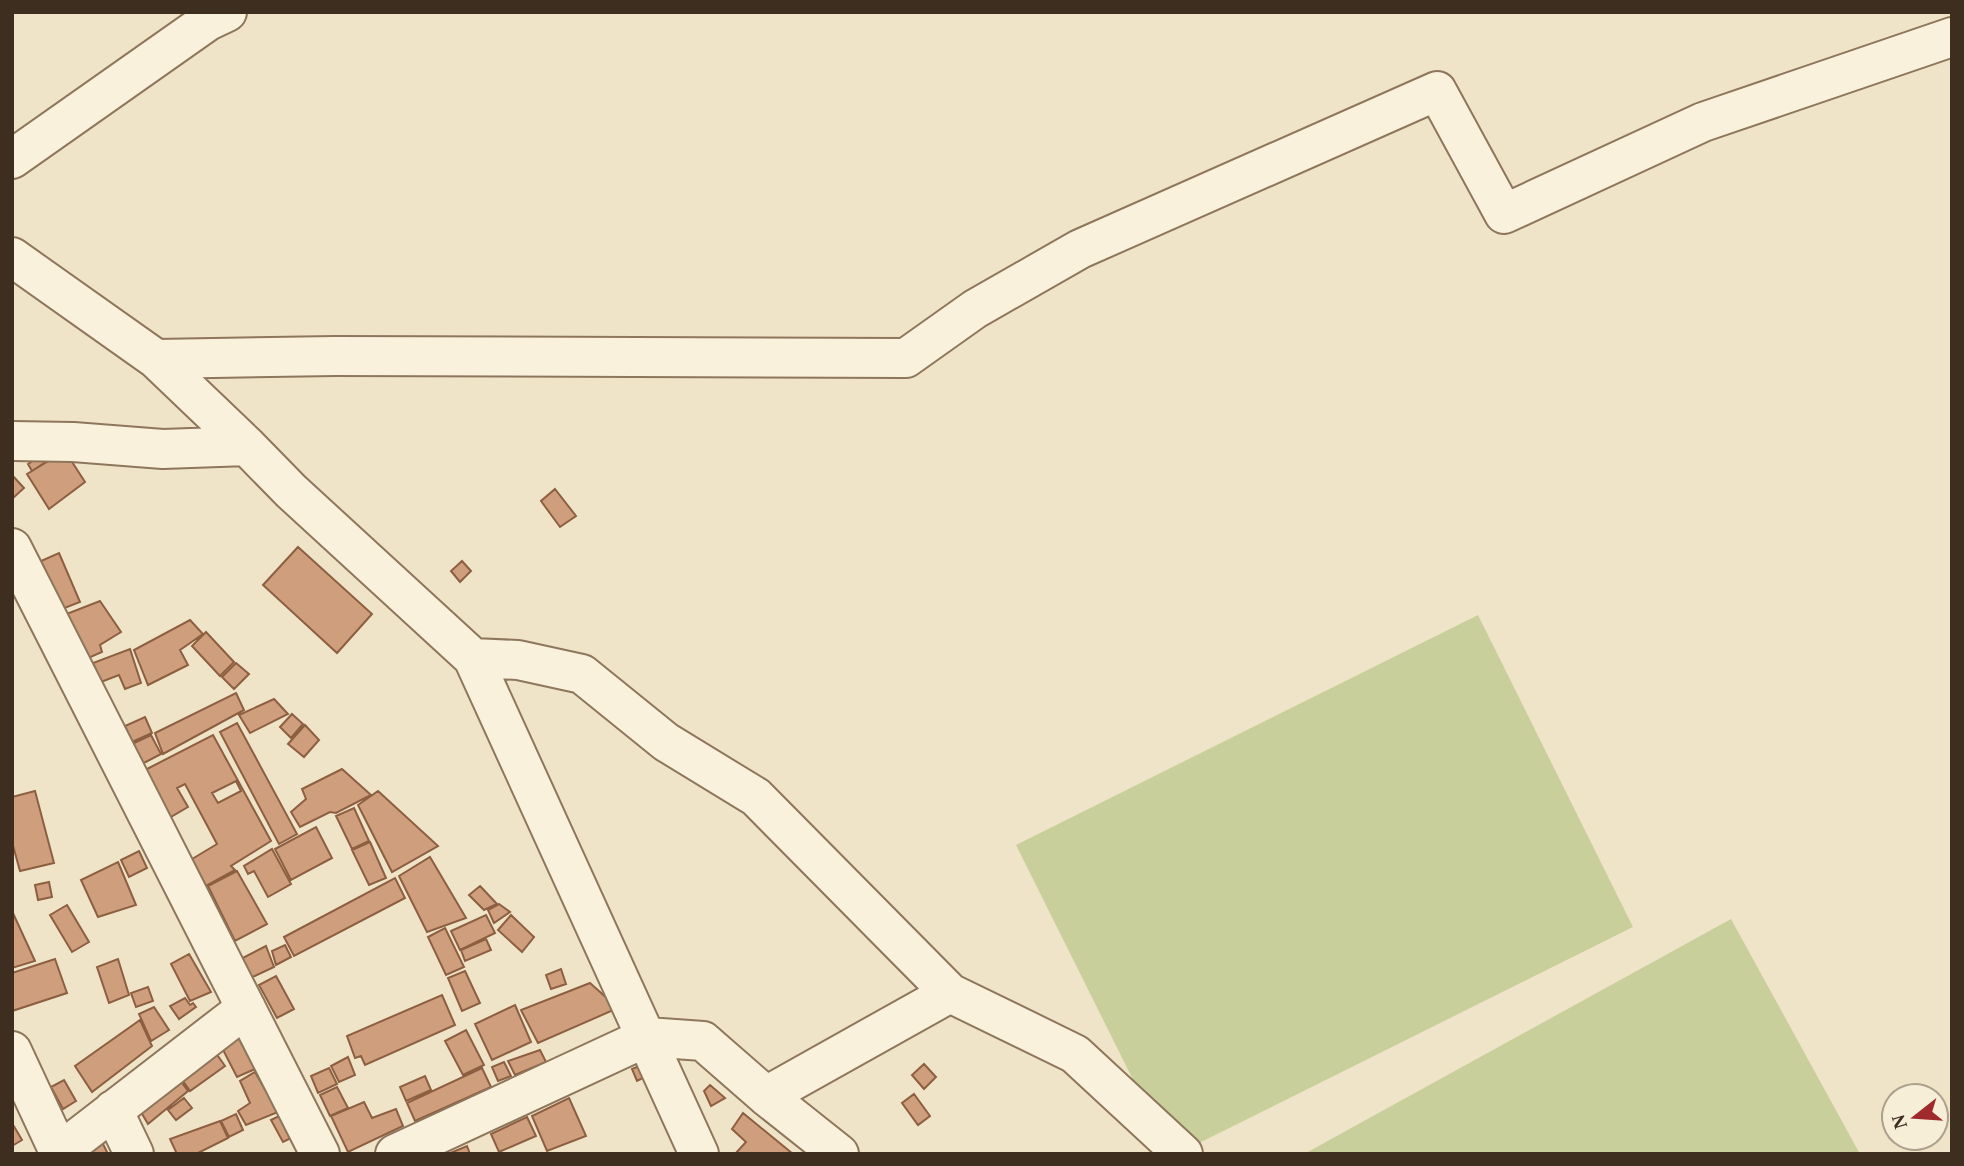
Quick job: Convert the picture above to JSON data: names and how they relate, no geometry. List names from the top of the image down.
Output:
{
  "north": "left"
}
